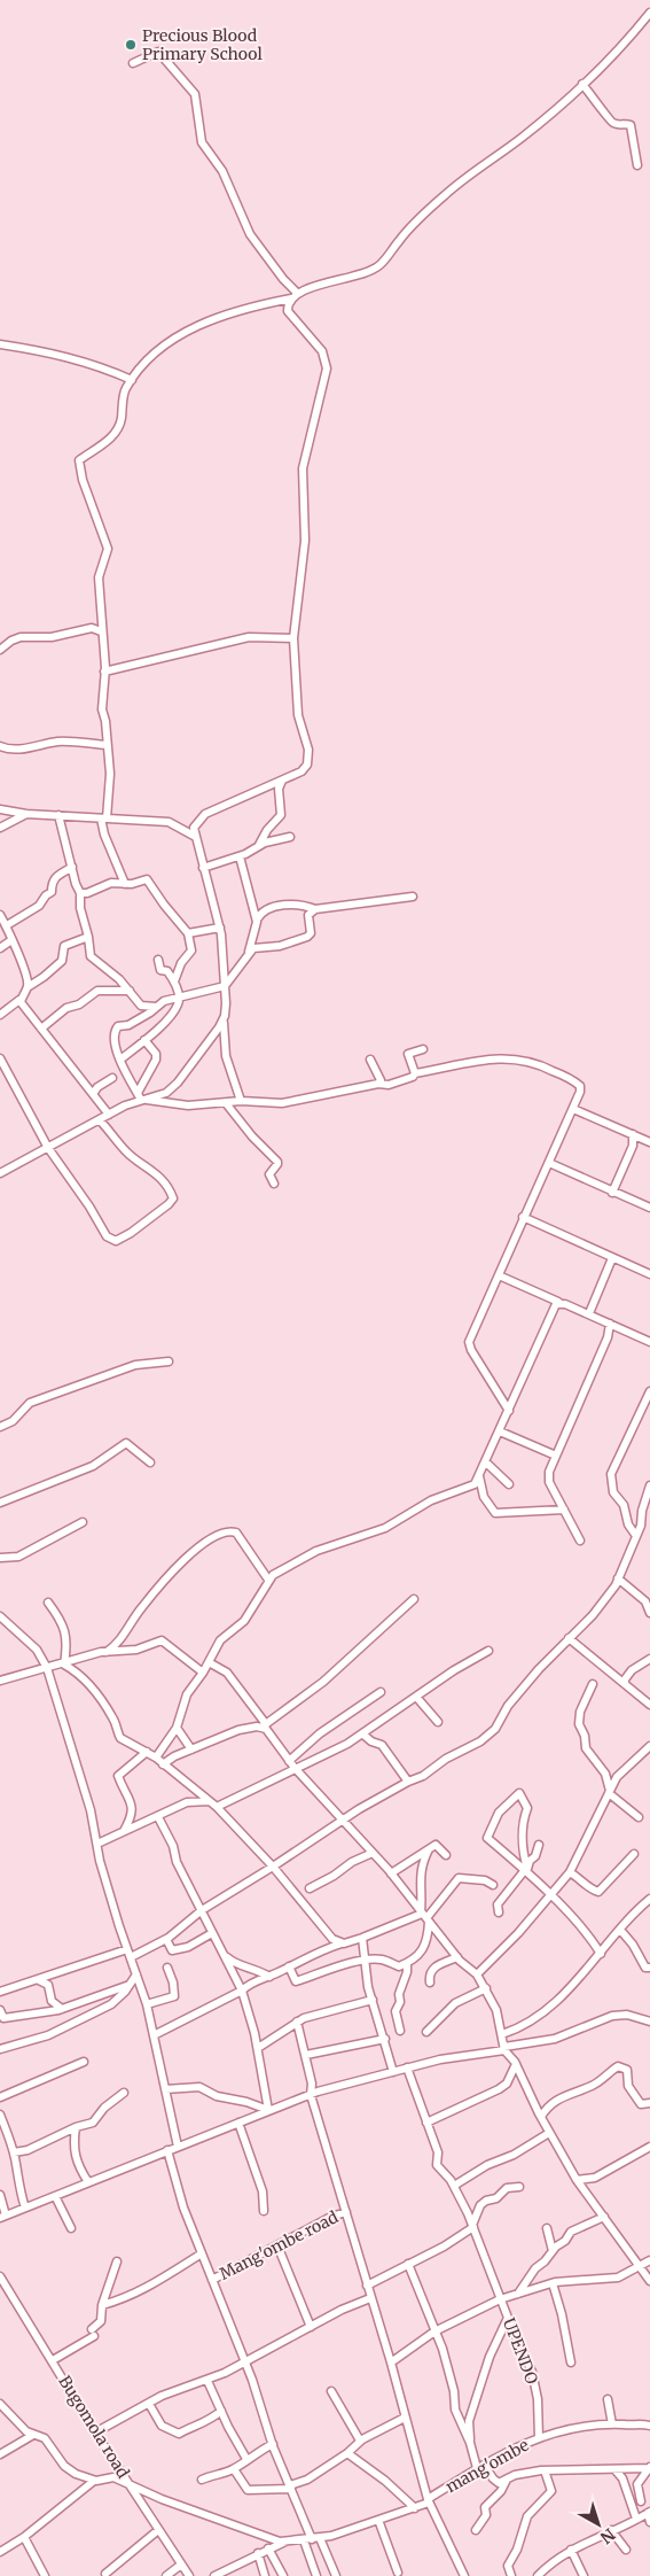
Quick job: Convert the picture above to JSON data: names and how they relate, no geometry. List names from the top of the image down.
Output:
{
  "streets": {
    "street": [
      "Mang'ombe road",
      "UPENDO",
      "Bugomola road",
      "mang'ombe"
    ]
  },
  "crossings": [
    ["UPENDO", "mang'ombe"]
  ],
  "places": ["Precious Blood Primary School"],
  "north": "bottom right"
}
